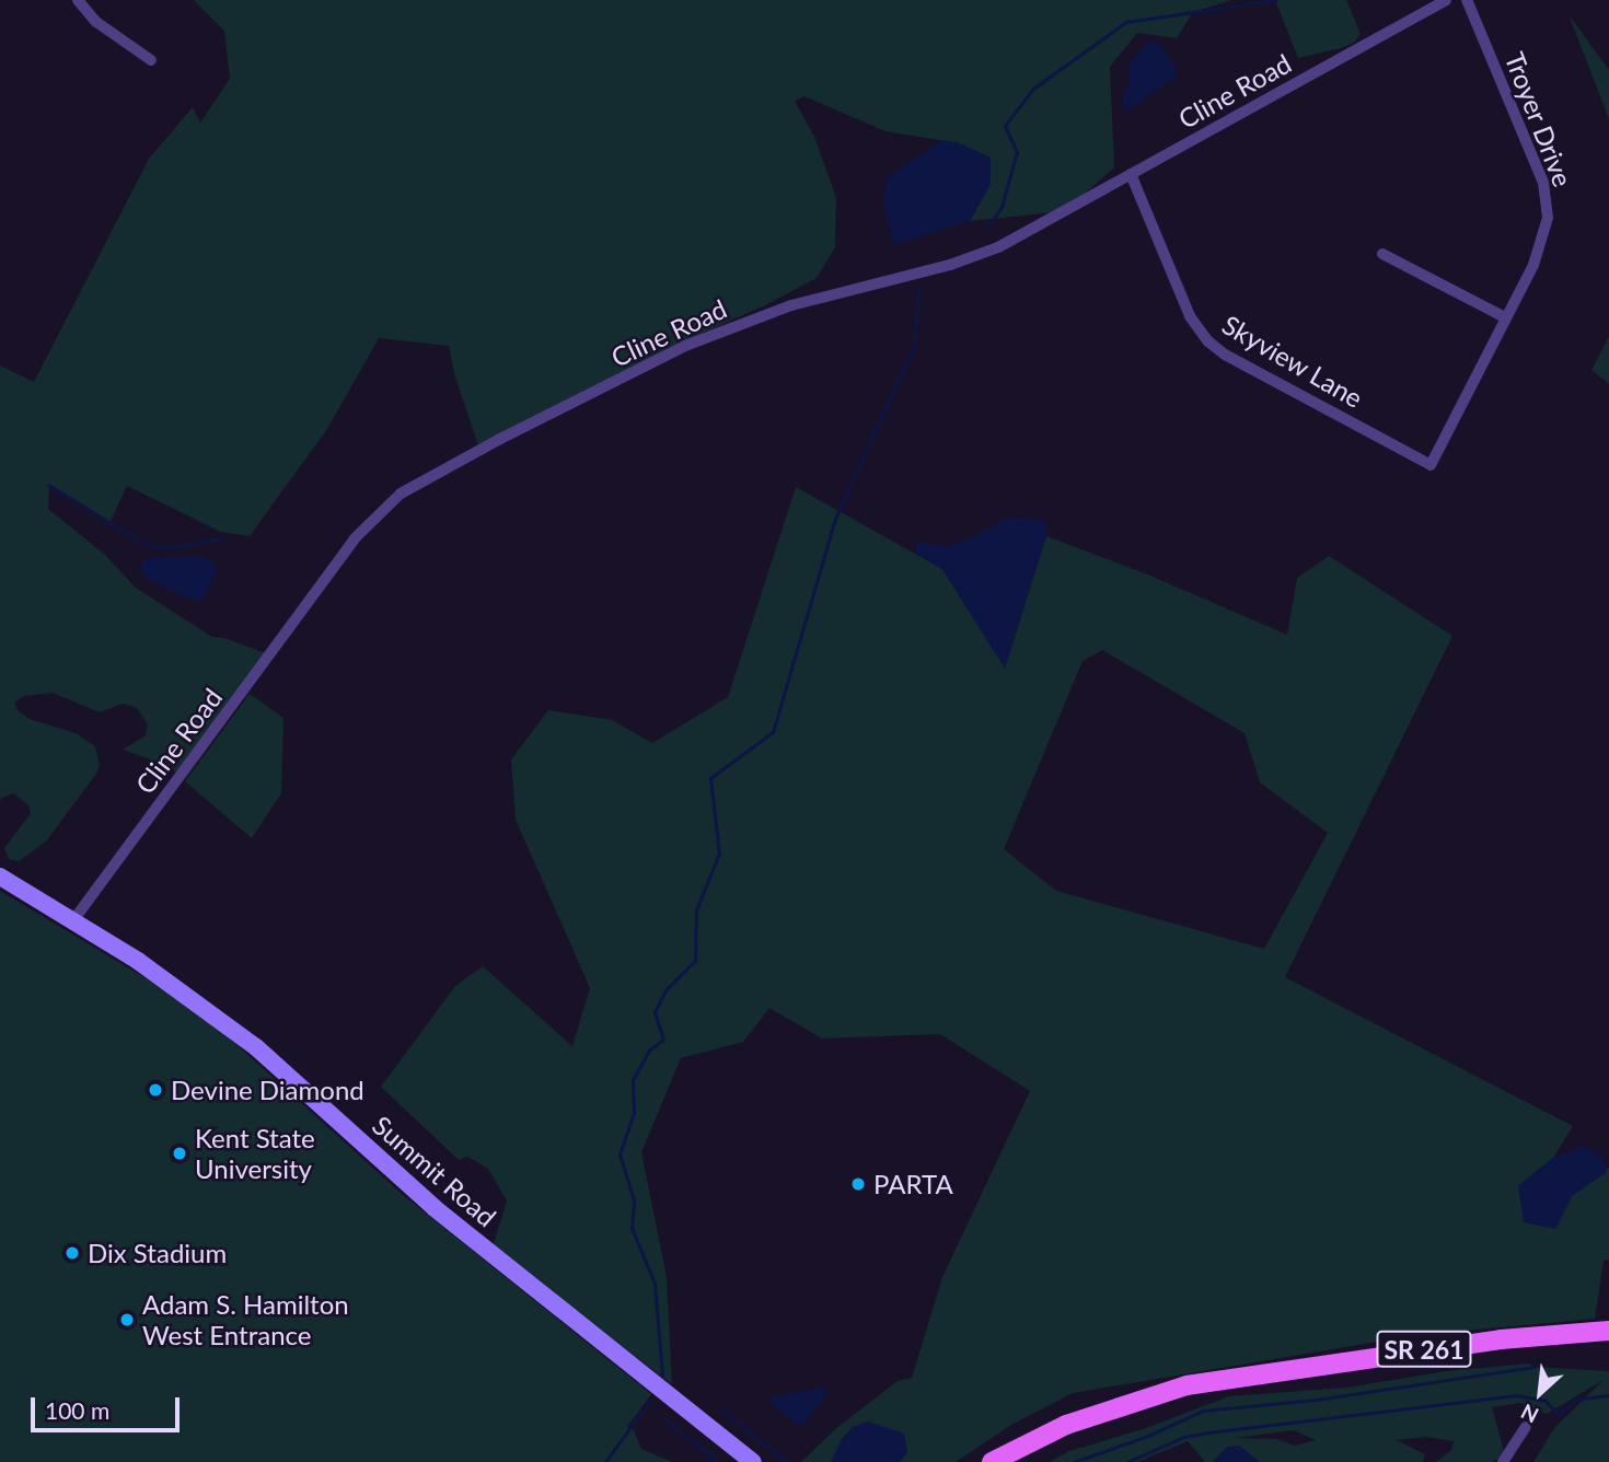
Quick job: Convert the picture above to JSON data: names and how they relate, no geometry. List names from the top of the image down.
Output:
{
  "streets": {
    "main road": ["SR 261"],
    "street": [
      "Cline Road",
      "Troyer Drive",
      "Skyview Lane",
      "Summit Road"
    ]
  },
  "crossings": [
    ["Cline Road", "Skyview Lane"],
    ["Cline Road", "Summit Road"],
    ["Troyer Drive", "Skyview Lane"]
  ],
  "places": [
    "Devine Diamond",
    "Kent State University",
    "PARTA",
    "Dix Stadium",
    "Adam S. Hamilton West Entrance"
  ],
  "scale_bar": "100 m",
  "north": "bottom left"
}
